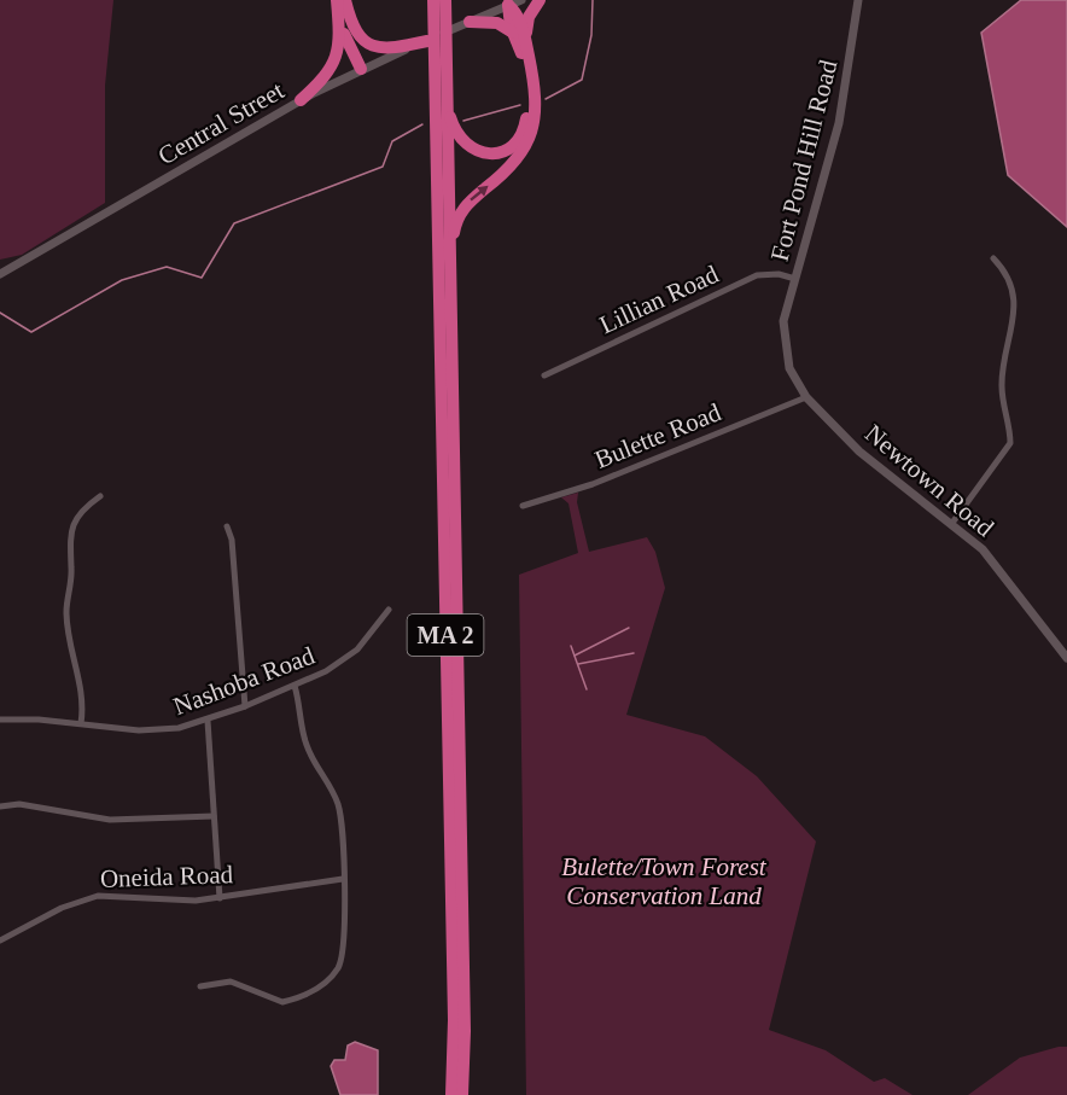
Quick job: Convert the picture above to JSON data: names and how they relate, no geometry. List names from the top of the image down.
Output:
{
  "streets": {
    "highway": ["MA 2"],
    "street": [
      "Central Street",
      "Fort Pond Hill Road",
      "Lillian Road",
      "Bulette Road",
      "Newtown Road",
      "Nashoba Road",
      "Oneida Road"
    ]
  },
  "crossings": [
    ["Fort Pond Hill Road", "Lillian Road"],
    ["Fort Pond Hill Road", "Newtown Road"],
    ["Bulette Road", "Newtown Road"]
  ],
  "parks": ["Bulette/Town Forest Conservation Land"]
}
